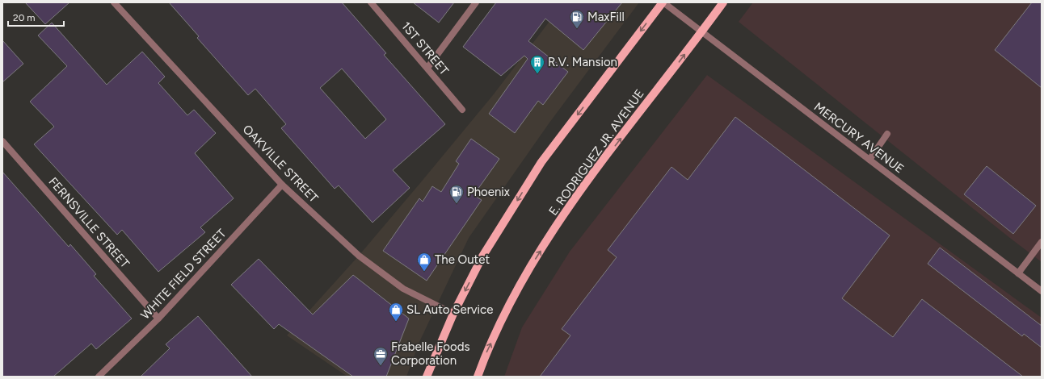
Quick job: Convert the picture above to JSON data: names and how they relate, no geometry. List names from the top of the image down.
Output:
{
  "streets": {
    "main road": ["E. RODRIGUEZ JR. AVENUE"],
    "street": [
      "1ST STREET",
      "MERCURY AVENUE",
      "OAKVILLE STREET",
      "FERNSVILLE STREET",
      "WHITE FIELD STREET"
    ]
  },
  "crossings": [
    ["MERCURY AVENUE", "E. RODRIGUEZ JR. AVENUE"],
    ["OAKVILLE STREET", "WHITE FIELD STREET"],
    ["FERNSVILLE STREET", "WHITE FIELD STREET"]
  ],
  "places": {
    "fuel station": ["MaxFill", "Phoenix"],
    "building": ["R.V. Mansion"],
    "shop": ["The Outet", "SL Auto Service"],
    "office": ["Frabelle Foods Corporation"]
  },
  "scale_bar": "20 m"
}
